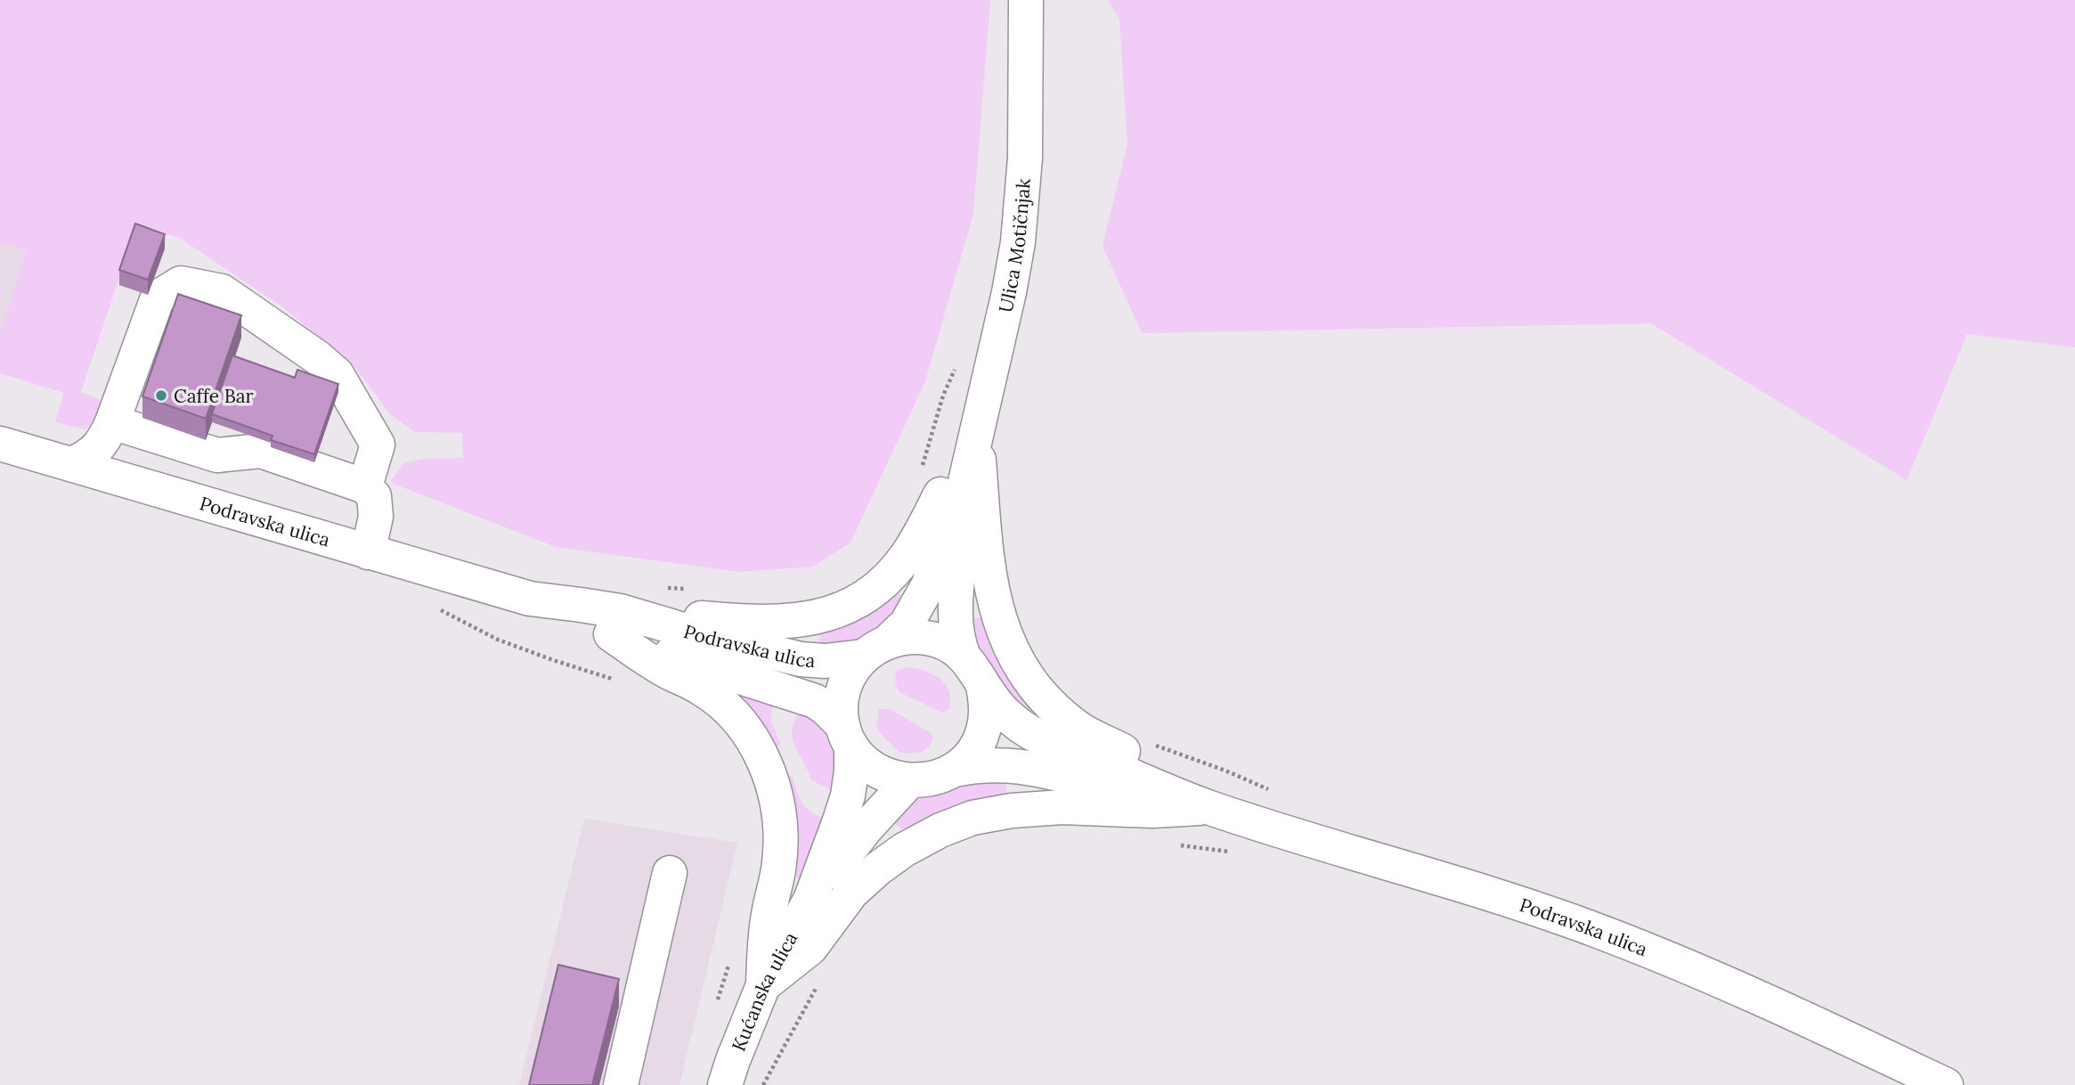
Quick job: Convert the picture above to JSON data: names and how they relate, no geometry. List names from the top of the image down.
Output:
{
  "streets": {
    "main road": ["Ulica Motičnjak", "Podravska ulica", "Kućanska ulica"]
  },
  "crossings": [
    ["Ulica Motičnjak", "Podravska ulica"],
    ["Ulica Motičnjak", "Kućanska ulica"],
    ["Podravska ulica", "Kućanska ulica"]
  ],
  "places": ["Caffe Bar"]
}
